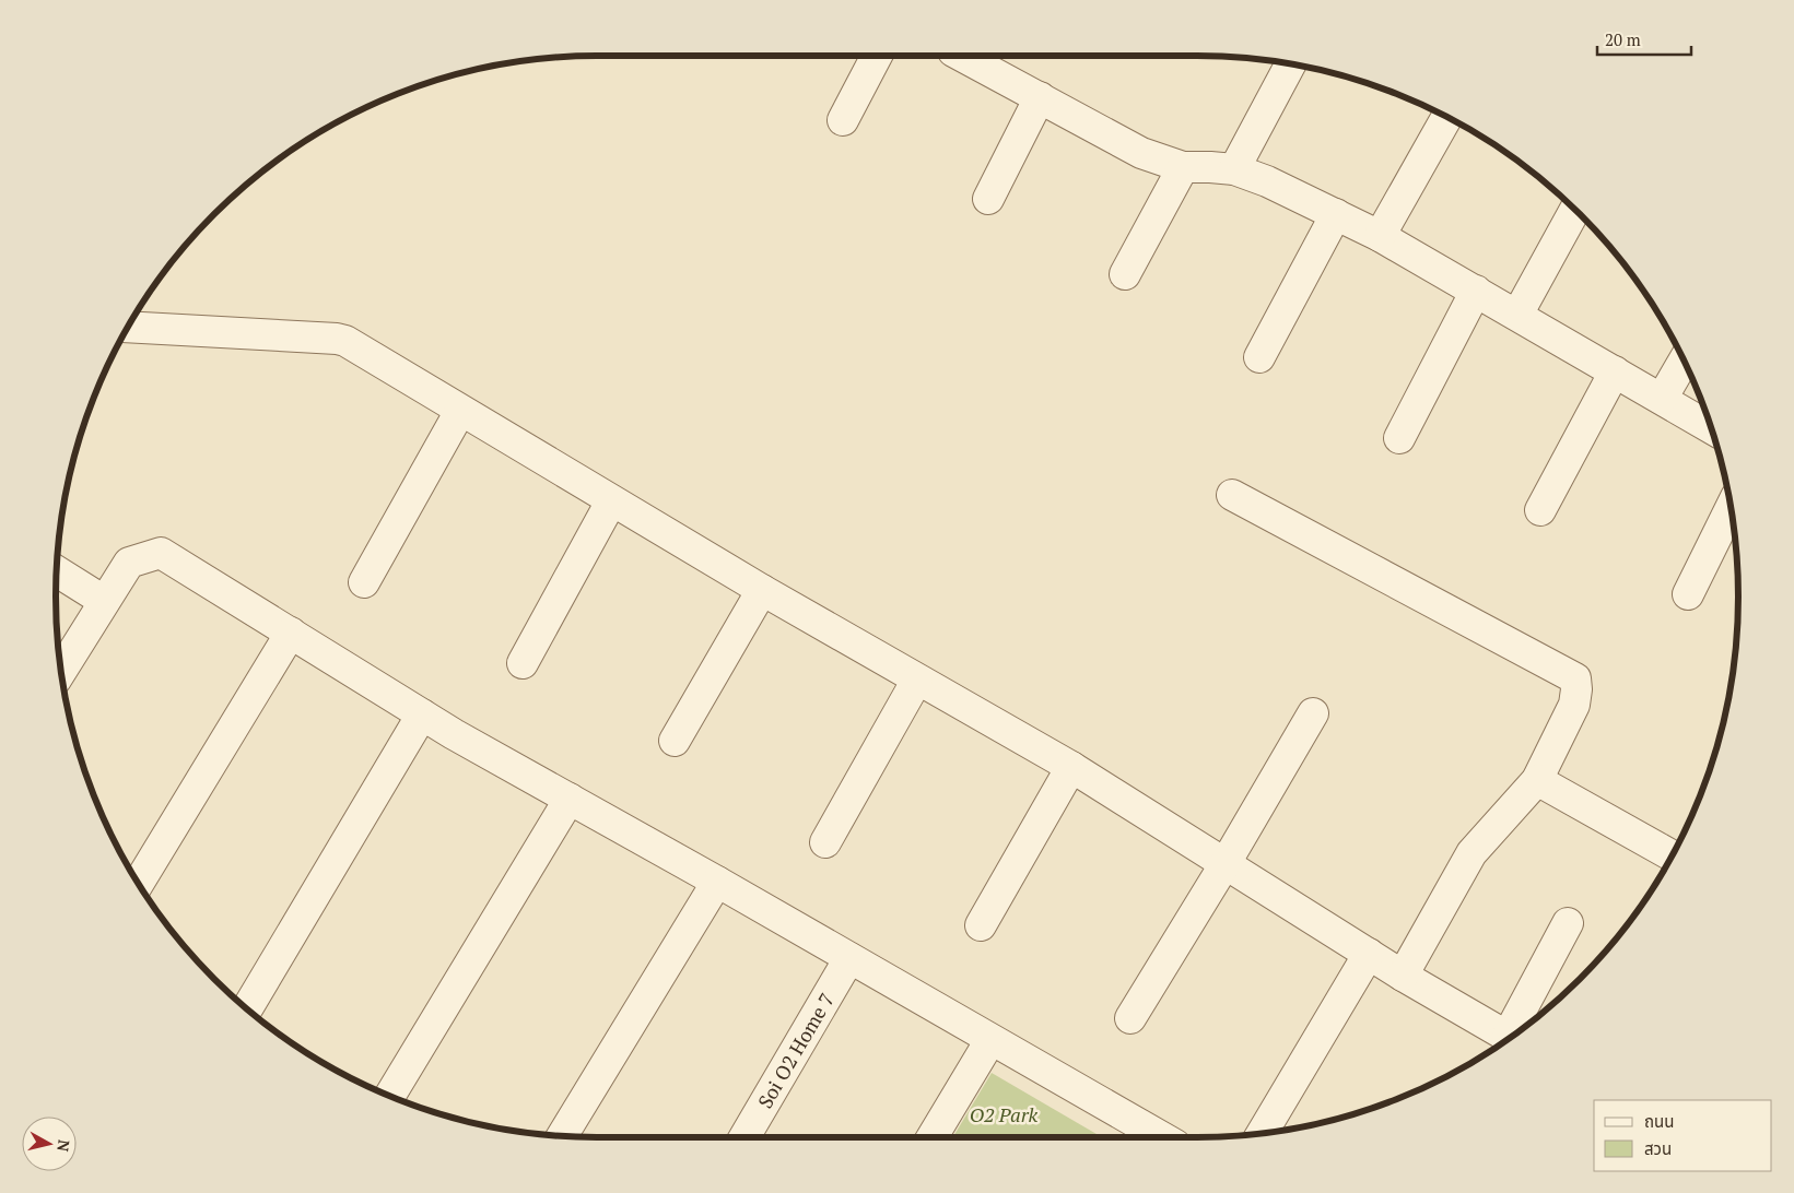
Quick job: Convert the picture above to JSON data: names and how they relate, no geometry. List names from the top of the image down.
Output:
{
  "streets": {
    "street": ["Soi O2 Home 7"]
  },
  "parks": ["O2 Park"],
  "legend": ["ถนน", "สวน"],
  "scale_bar": "20 m",
  "north": "right"
}
